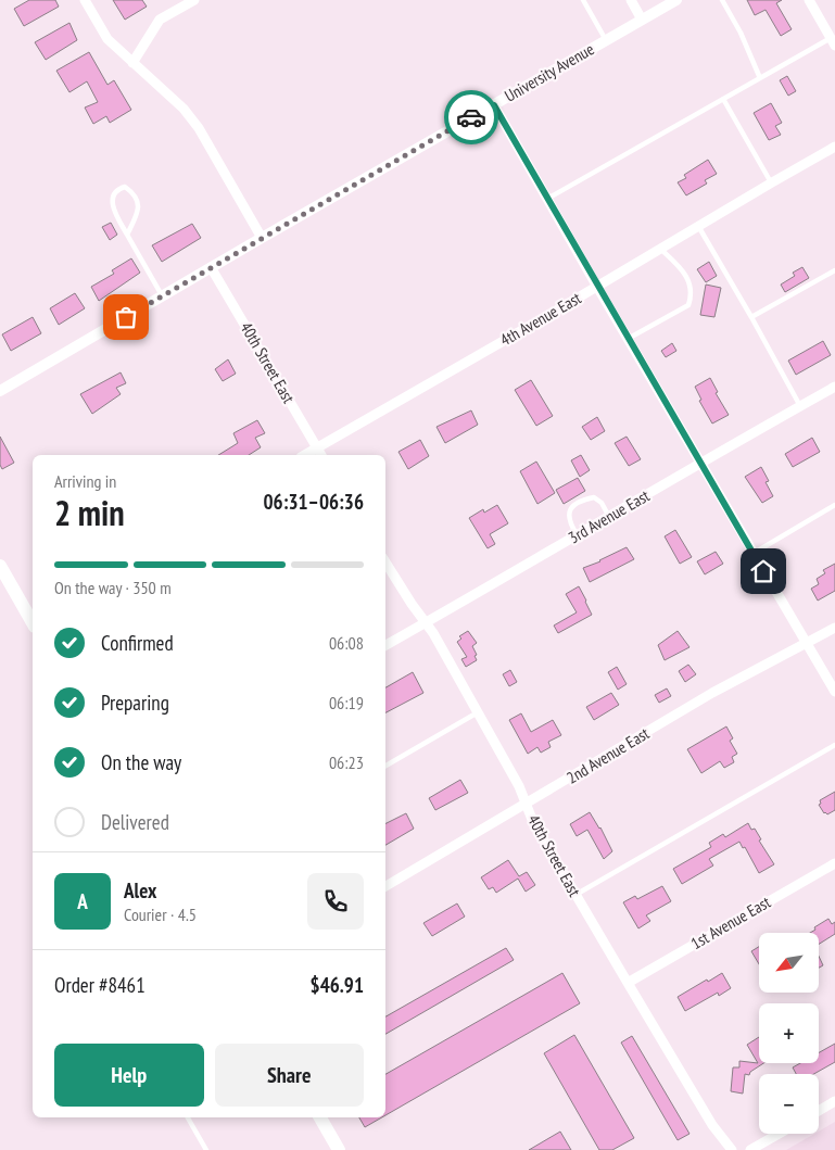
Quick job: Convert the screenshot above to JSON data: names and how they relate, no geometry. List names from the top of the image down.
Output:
{
  "streets": {
    "street": [
      "University Avenue",
      "4th Avenue East",
      "40th Street East",
      "3rd Avenue East",
      "2nd Avenue East",
      "1st Avenue East"
    ]
  },
  "crossings": [
    ["University Avenue", "40th Street East"],
    ["4th Avenue East", "40th Street East"],
    ["40th Street East", "3rd Avenue East"],
    ["40th Street East", "2nd Avenue East"],
    ["40th Street East", "1st Avenue East"]
  ],
  "north": "bottom left",
  "page": {
    "heading": ["2 min", "Arriving in", "06:31–06:36"],
    "panel": [
      "Alex",
      "Courier · 4.5",
      "Order #8461",
      "$46.91"
    ],
    "bar": "On the way · 350 m",
    "list": [
      ["Confirmed", "06:08"],
      ["Preparing", "06:19"],
      ["On the way", "06:23"],
      "Delivered"
    ],
    "round": "A",
    "map_buttons": ["+", "−"],
    "buttons": ["Help", "Share"]
  }
}
